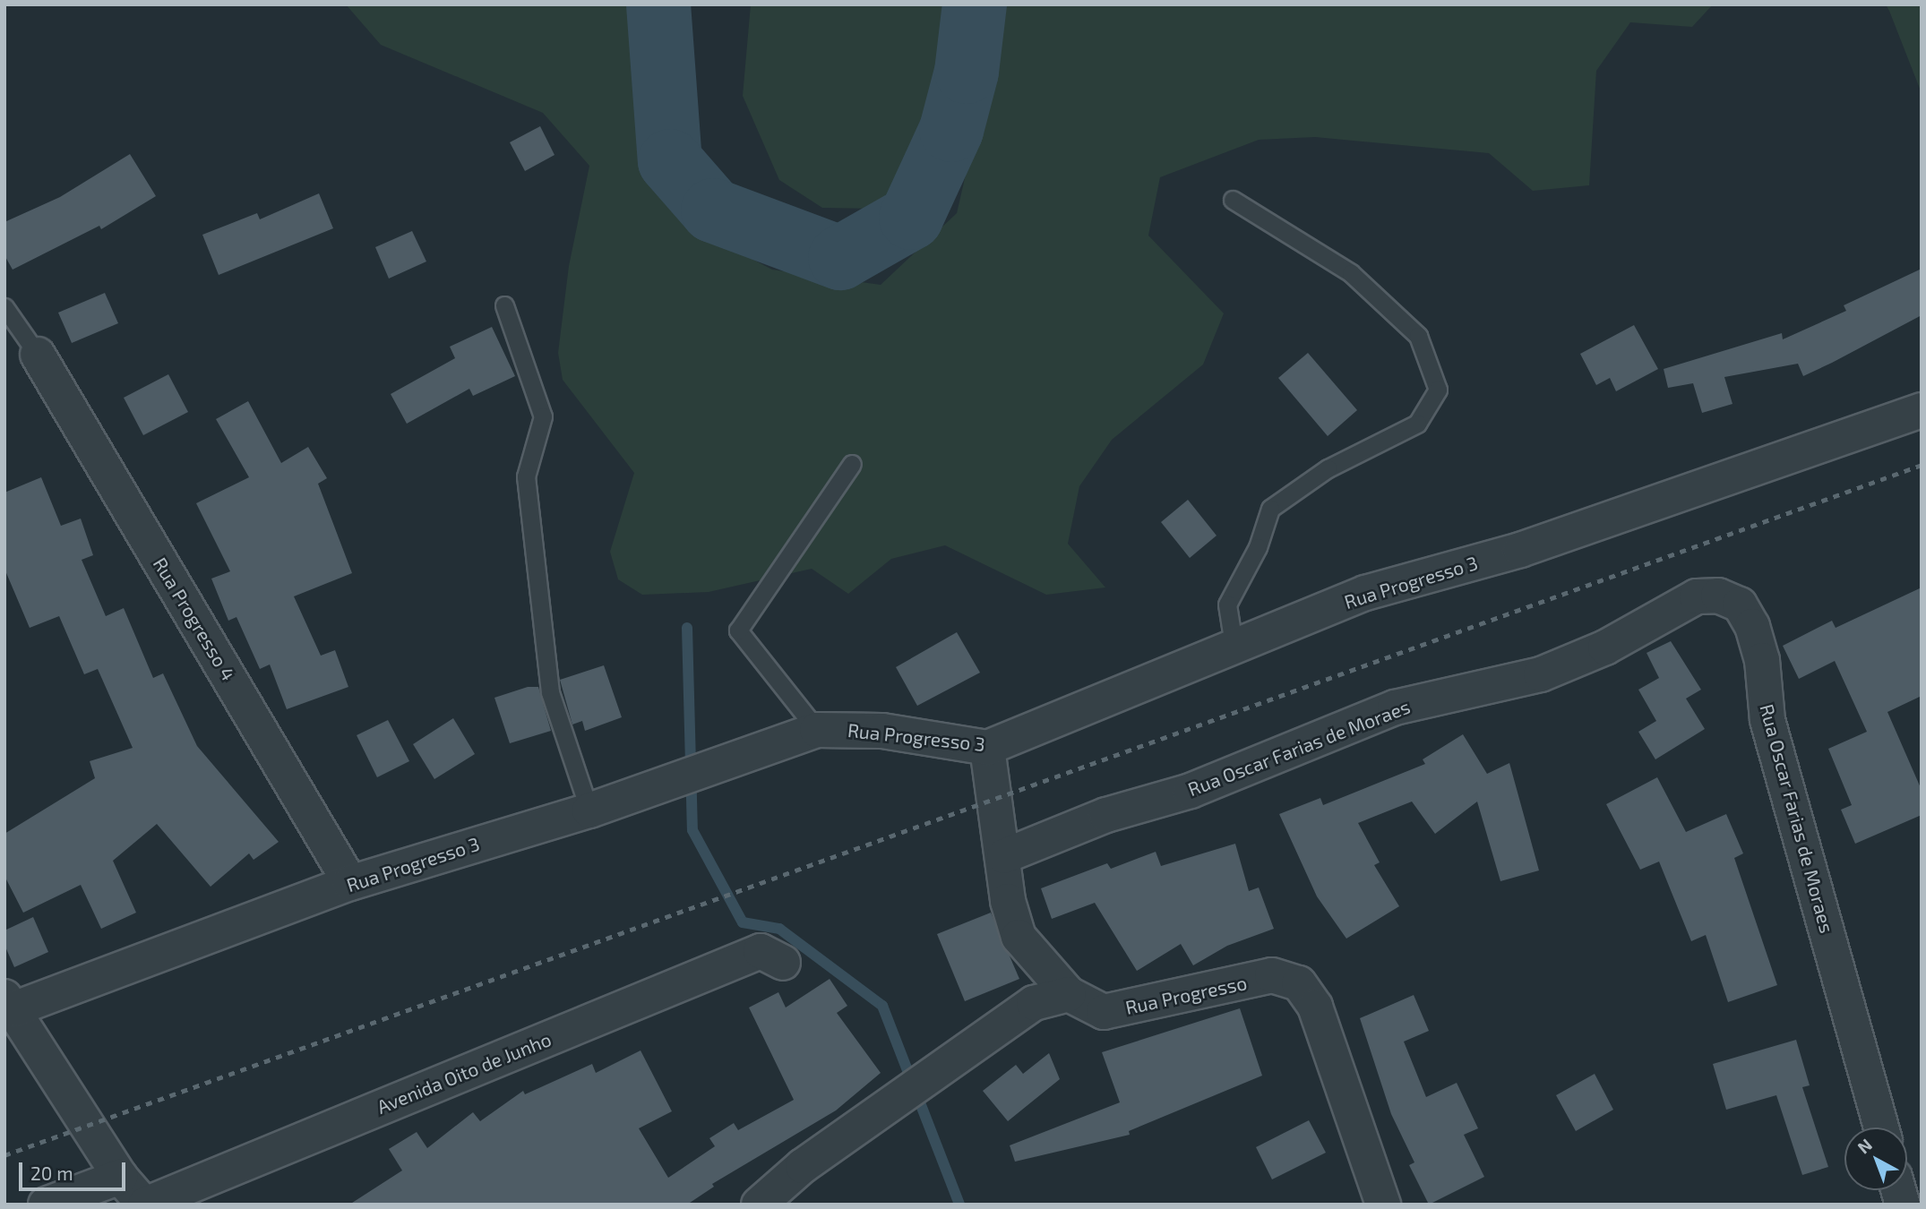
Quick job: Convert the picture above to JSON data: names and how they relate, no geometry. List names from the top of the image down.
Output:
{
  "streets": {
    "street": [
      "Rua Progresso 3",
      "Rua Progresso 4",
      "Rua Oscar Farias de Moraes",
      "Rua Progresso",
      "Avenida Oito de Junho"
    ]
  },
  "crossings": [
    ["Rua Progresso 3", "Rua Progresso 4"],
    ["Rua Progresso 3", "Rua Progresso"],
    ["Rua Oscar Farias de Moraes", "Rua Progresso"]
  ],
  "scale_bar": "20 m",
  "north": "top left"
}
